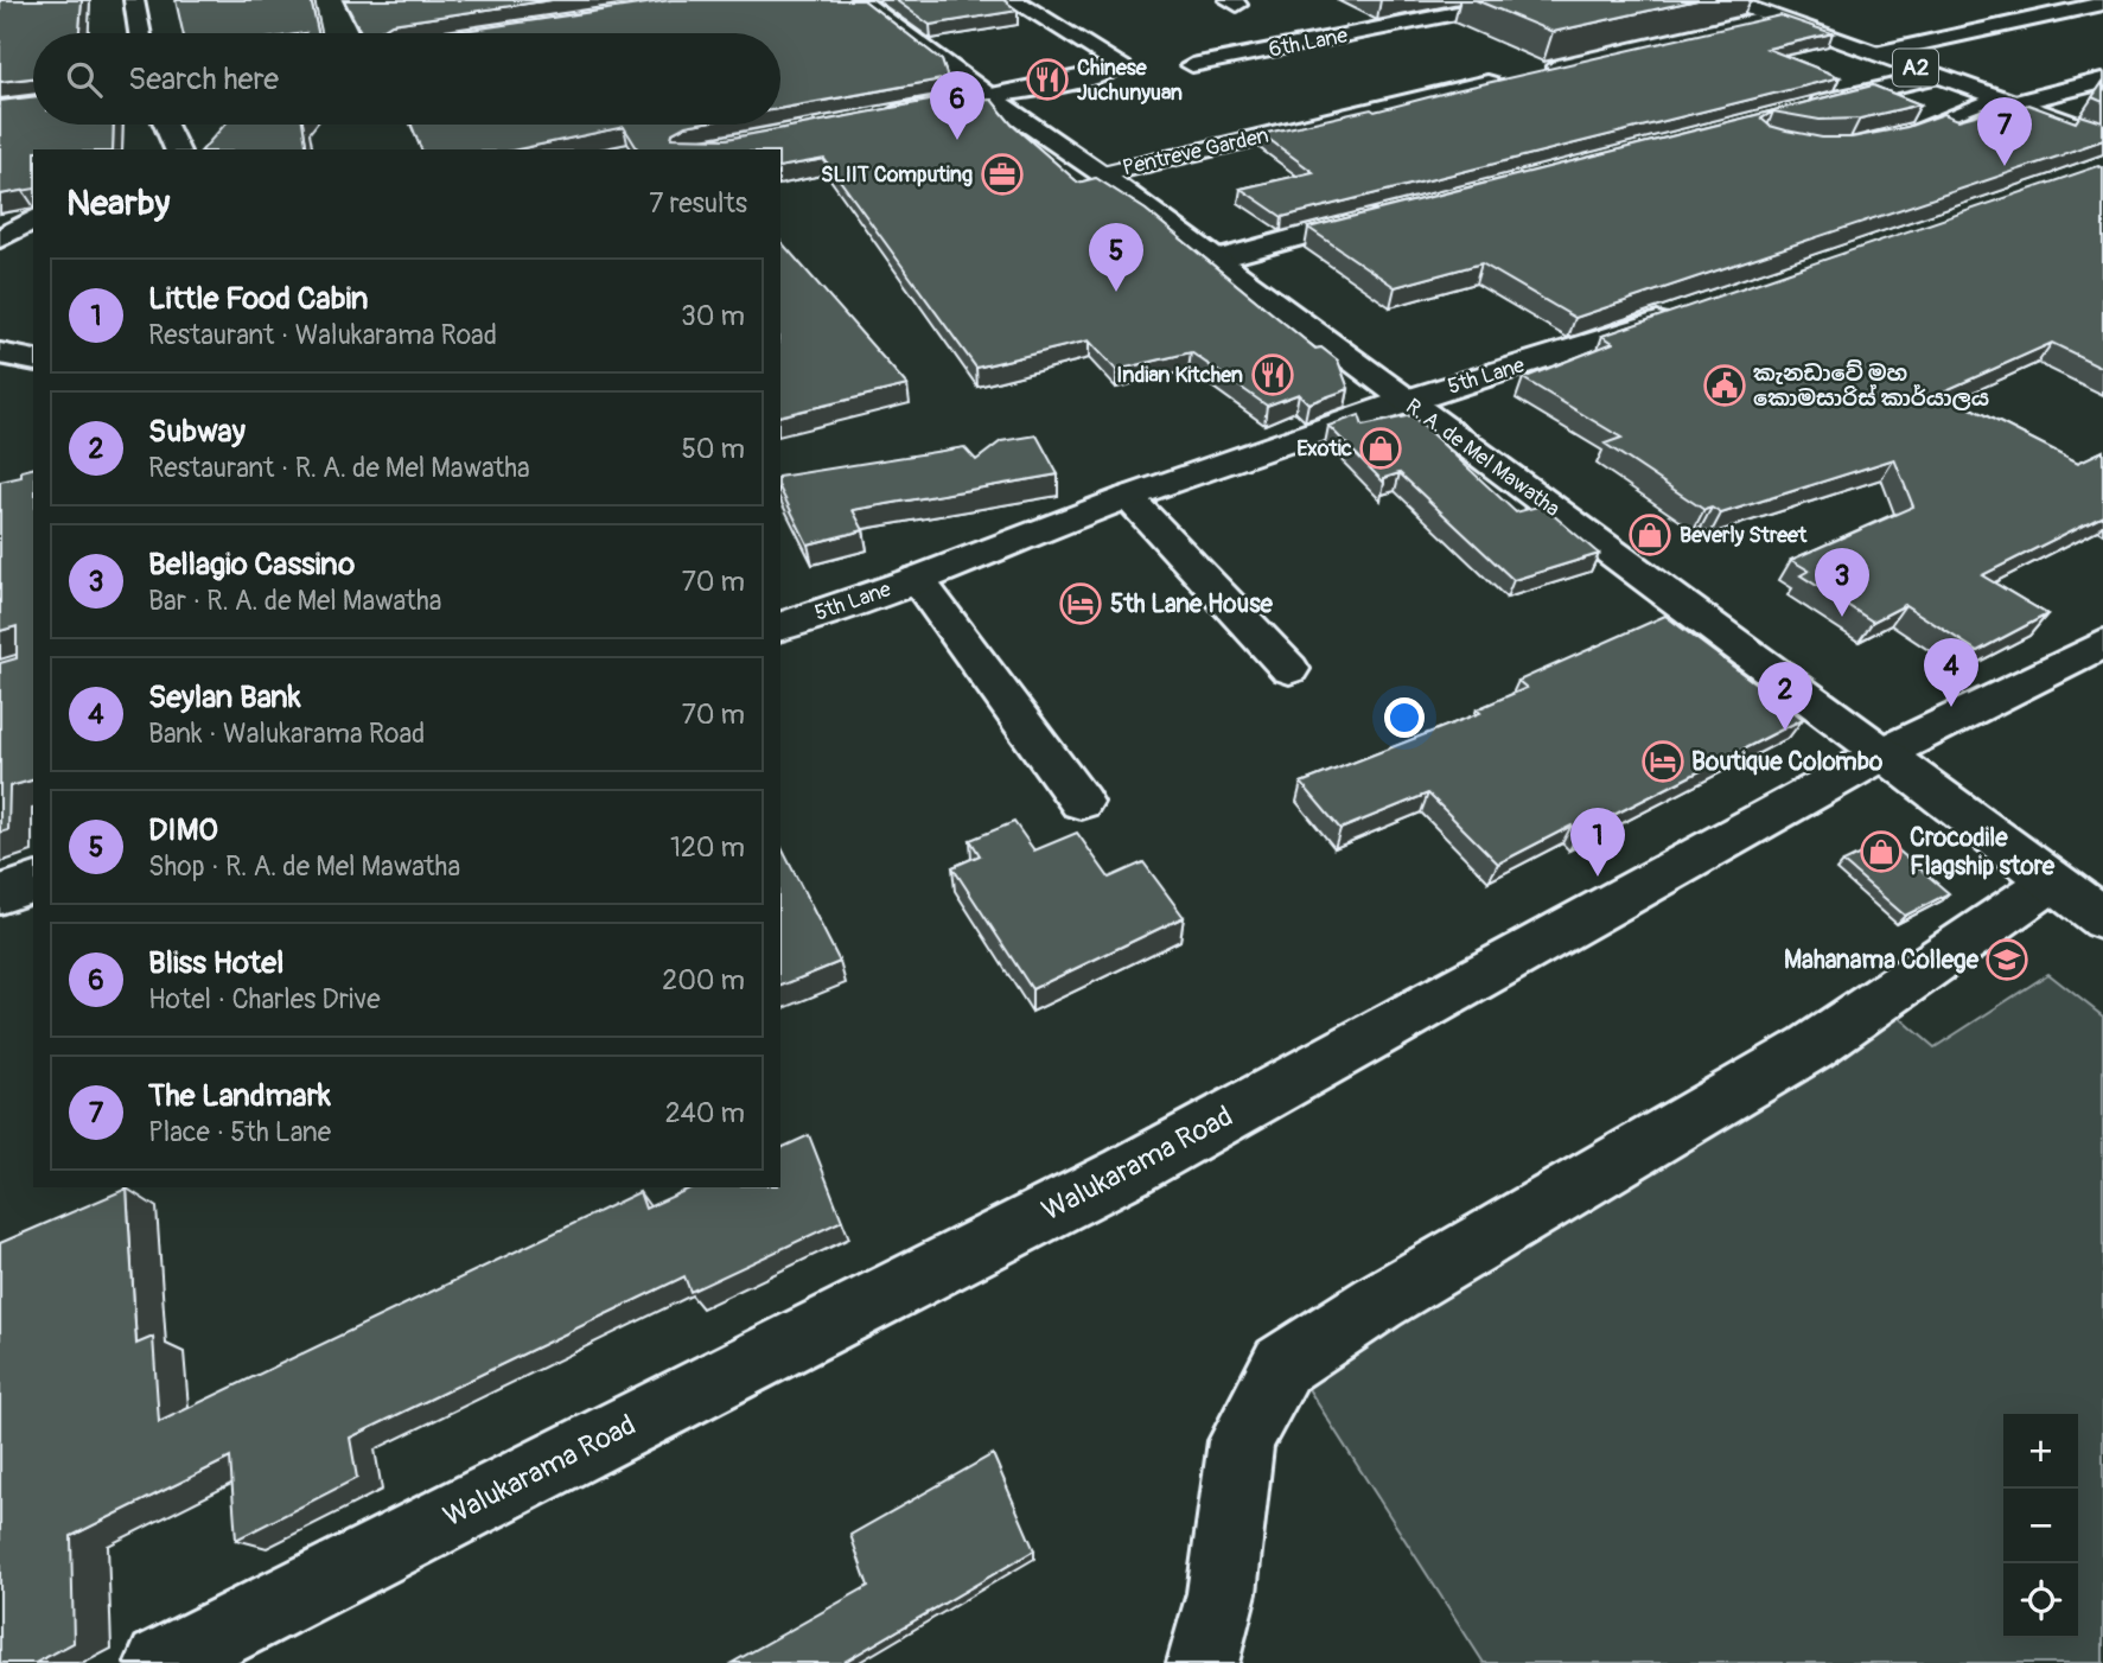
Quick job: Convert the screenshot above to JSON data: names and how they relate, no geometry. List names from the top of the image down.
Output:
{
  "streets": {
    "main road": [
      "6th Lane",
      "A2",
      "Pentreve Garden",
      "5th Lane",
      "R. A. de Mel Mawatha",
      "Walukarama Road"
    ]
  },
  "crossings": [
    ["Pentreve Garden", "R. A. de Mel Mawatha"],
    ["5th Lane", "R. A. de Mel Mawatha"],
    ["R. A. de Mel Mawatha", "Walukarama Road"]
  ],
  "places": {
    "restaurant": ["Chinese Juchunyuan", "Indian Kitchen"],
    "office": ["SLIIT Computing"],
    "public building": ["කැනඩාවේ මහ කොමසාරිස් කාර්යාලය"],
    "shop": ["Exotic", "Beverly Street", "Crocodile Flagship store"],
    "hotel": ["5th Lane House", "Boutique Colombo"],
    "school or university": ["Mahanama College"]
  },
  "page": {
    "search": "Search here",
    "pins": [
      "6",
      "7",
      "5",
      "3",
      "4",
      "2",
      "1"
    ],
    "heading": ["Nearby", "7 results"],
    "list": [
      {
        "mark": "1",
        "name": "Little Food Cabin",
        "note": "Restaurant · Walukarama Road",
        "value": "30 m"
      },
      {
        "mark": "2",
        "name": "Subway",
        "note": "Restaurant · R. A. de Mel Mawatha",
        "value": "50 m"
      },
      {
        "mark": "3",
        "name": "Bellagio Cassino",
        "note": "Bar · R. A. de Mel Mawatha",
        "value": "70 m"
      },
      {
        "mark": "4",
        "name": "Seylan Bank",
        "note": "Bank · Walukarama Road",
        "value": "70 m"
      },
      {
        "mark": "5",
        "name": "DIMO",
        "note": "Shop · R. A. de Mel Mawatha",
        "value": "120 m"
      },
      {
        "mark": "6",
        "name": "Bliss Hotel",
        "note": "Hotel · Charles Drive",
        "value": "200 m"
      },
      {
        "mark": "7",
        "name": "The Landmark",
        "note": "Place · 5th Lane",
        "value": "240 m"
      }
    ],
    "map_buttons": ["+", "−"]
  }
}
